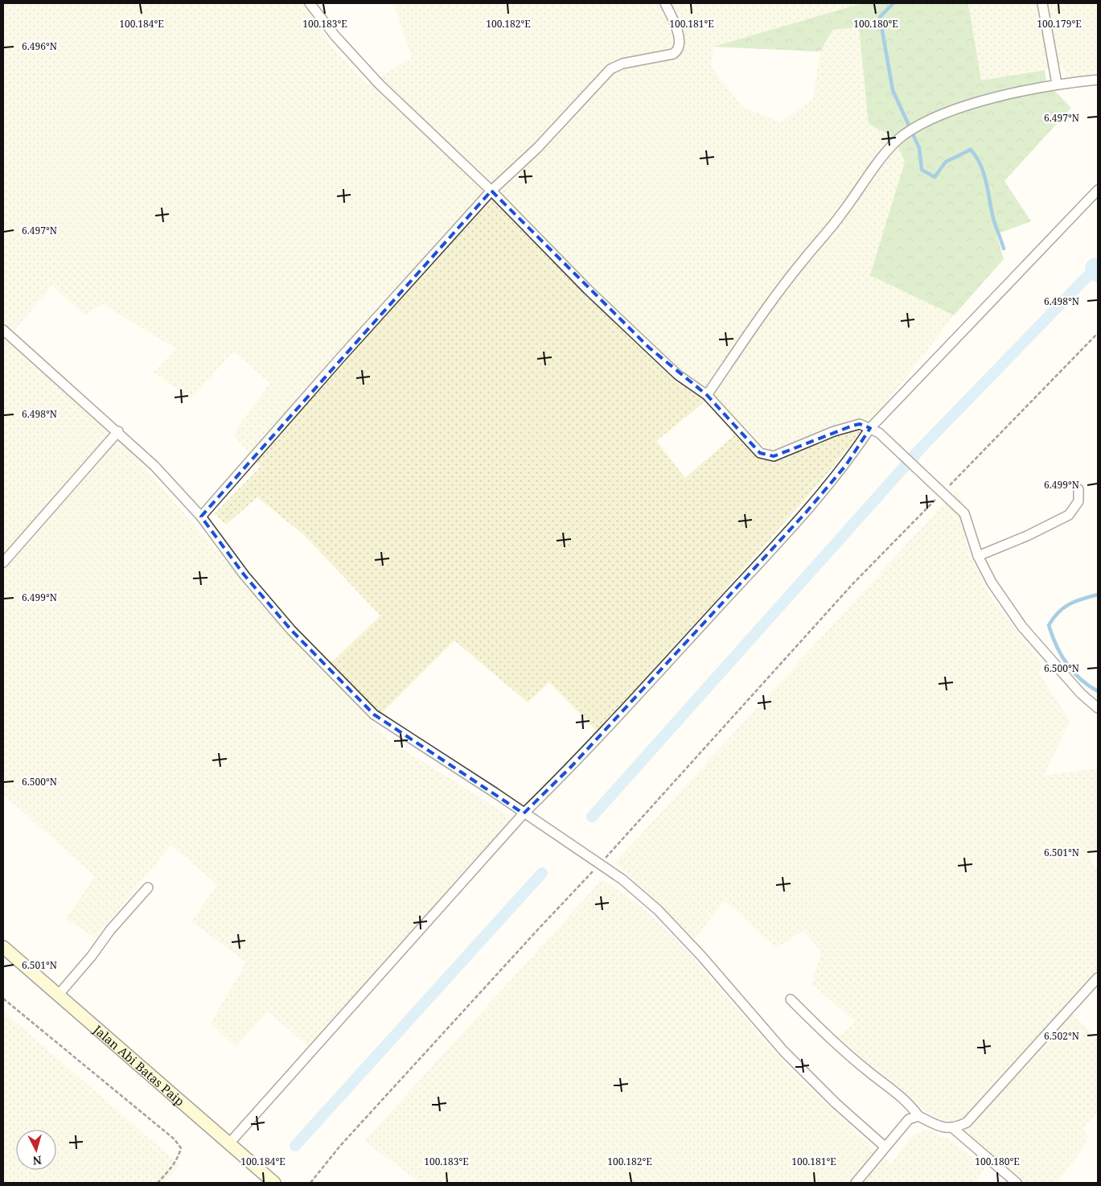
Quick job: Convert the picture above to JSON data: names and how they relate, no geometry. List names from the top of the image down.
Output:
{
  "streets": {
    "main road": ["Jalan Abi Batas Paip"]
  },
  "north": "bottom",
  "coordinates": [
    "100.184°E",
    "100.183°E",
    "100.182°E",
    "100.181°E",
    "100.180°E",
    "100.179°E",
    "6.496°N",
    "6.497°N",
    "6.498°N",
    "6.499°N",
    "6.500°N",
    "6.501°N",
    "6.502°N"
  ]
}
